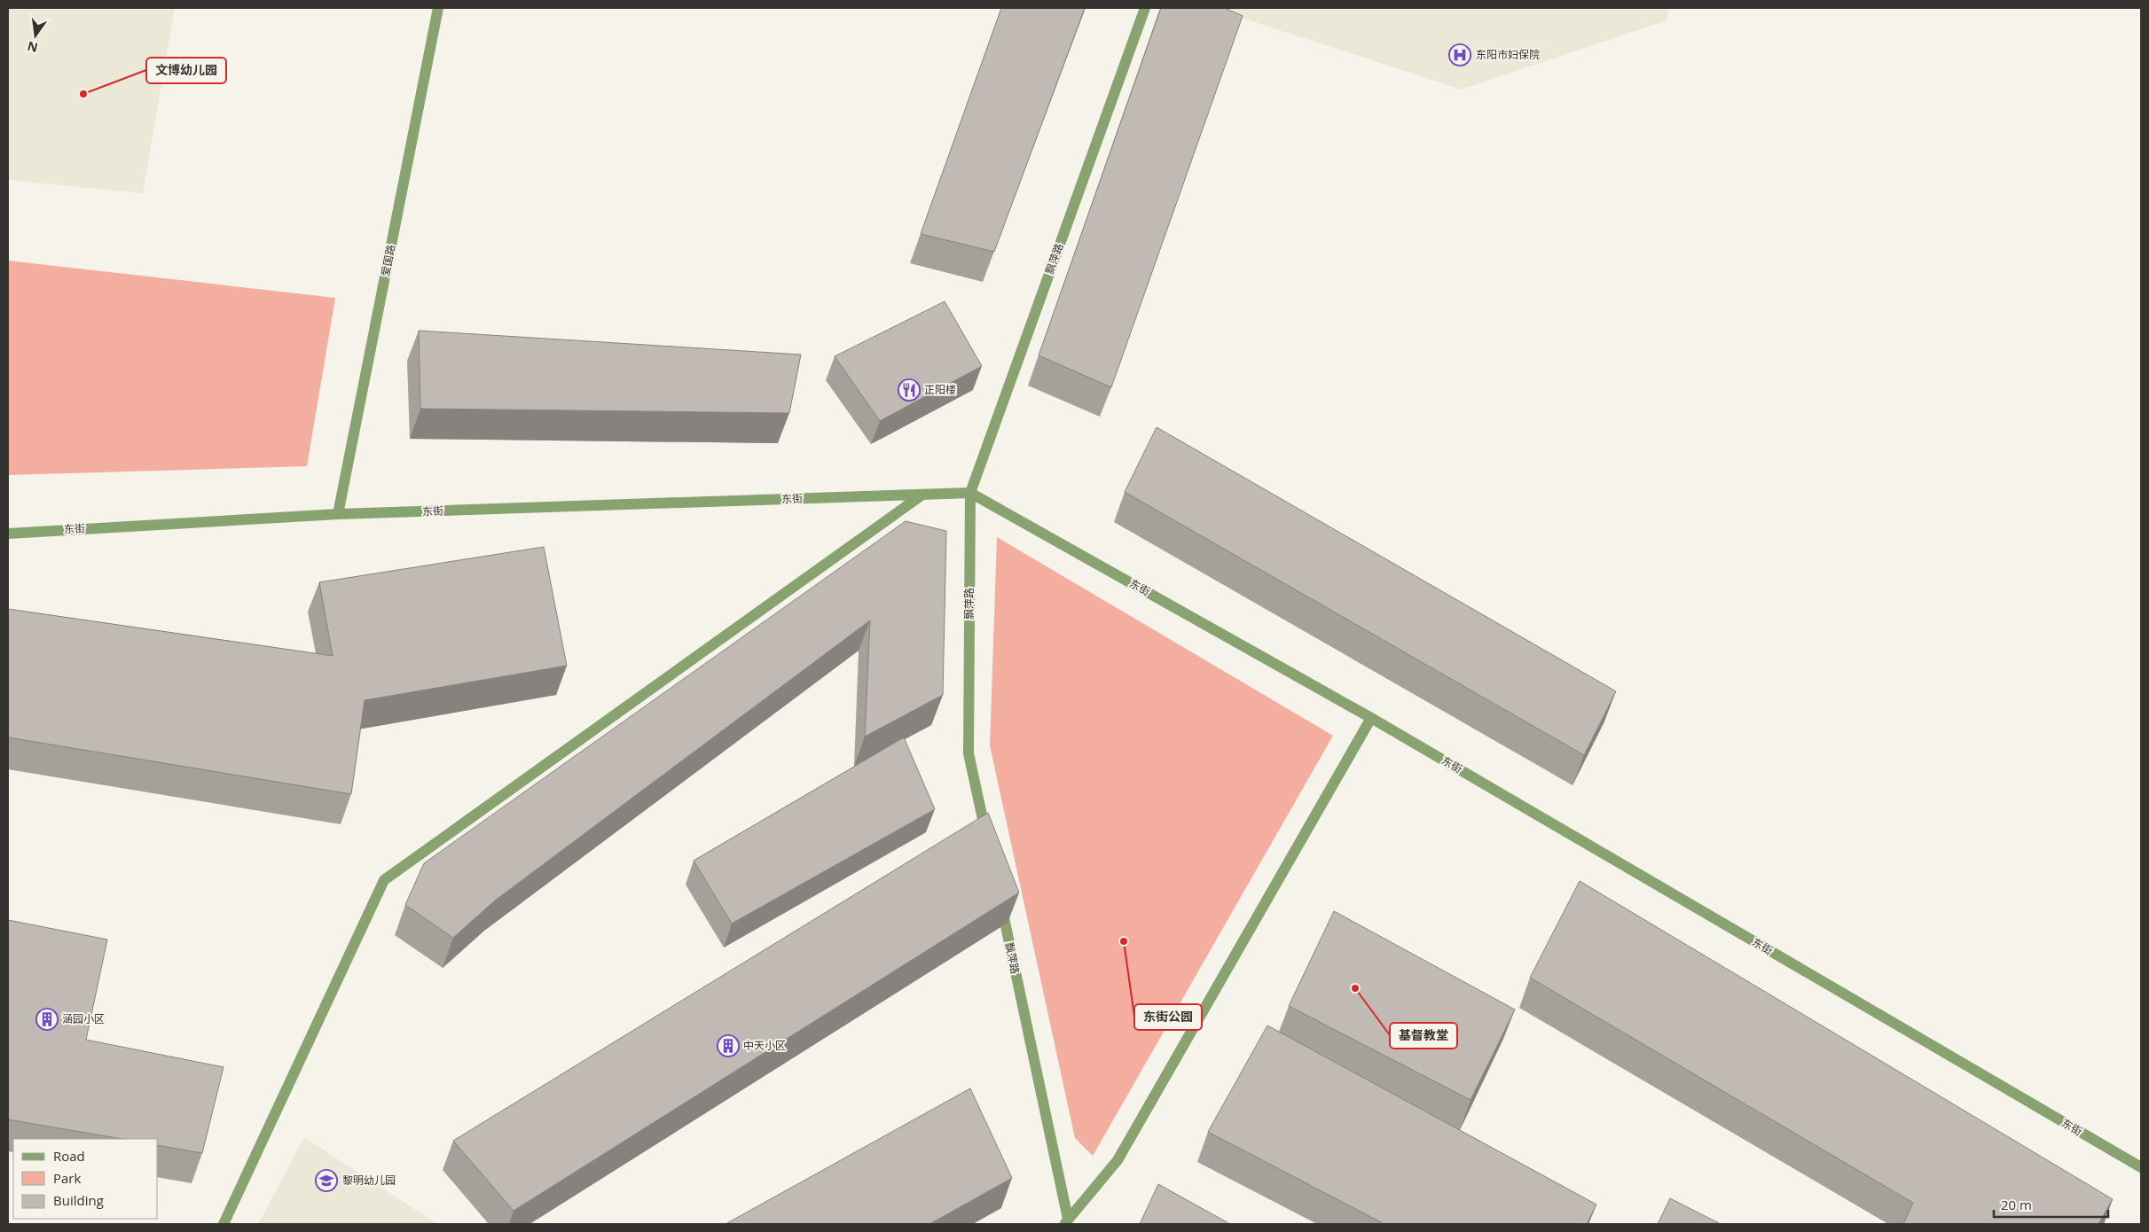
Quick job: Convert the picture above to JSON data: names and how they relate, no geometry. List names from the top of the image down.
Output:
{
  "streets": {
    "street": ["飘萍路", "爱国路", "东街"]
  },
  "crossings": [
    ["飘萍路", "东街"],
    ["爱国路", "东街"]
  ],
  "places": {
    "hospital": ["东阳市妇保院"],
    "other": ["文博幼儿园", "东街公园", "基督教堂"],
    "restaurant": ["正阳楼"],
    "building": ["涵园小区", "中天小区"],
    "school or university": ["黎明幼儿园"]
  },
  "legend": ["Road", "Park", "Building"],
  "scale_bar": "20 m",
  "north": "bottom"
}
